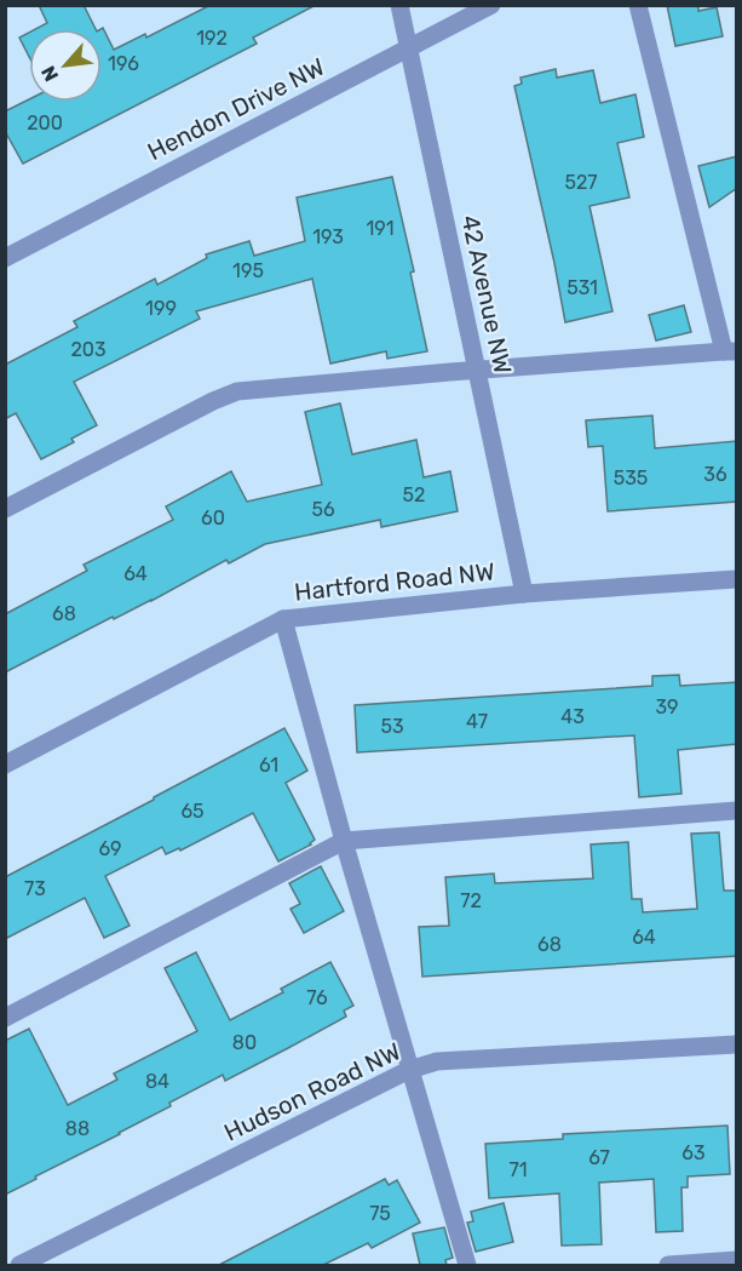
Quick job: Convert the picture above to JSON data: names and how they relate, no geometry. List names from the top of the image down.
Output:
{
  "streets": {
    "street": [
      "Hendon Drive NW",
      "42 Avenue NW",
      "Hartford Road NW",
      "Hudson Road NW"
    ]
  },
  "crossings": [
    ["Hendon Drive NW", "42 Avenue NW"],
    ["42 Avenue NW", "Hartford Road NW"]
  ],
  "house_numbers": [
    "192",
    "196",
    "200",
    "527",
    "191",
    "193",
    "195",
    "531",
    "199",
    "203",
    "36",
    "535",
    "52",
    "56",
    "60",
    "64",
    "68",
    "39",
    "43",
    "47",
    "53",
    "61",
    "65",
    "69",
    "73",
    "72",
    "64",
    "68",
    "76",
    "80",
    "84",
    "88",
    "63",
    "67",
    "71",
    "75"
  ],
  "north": "bottom left"
}
